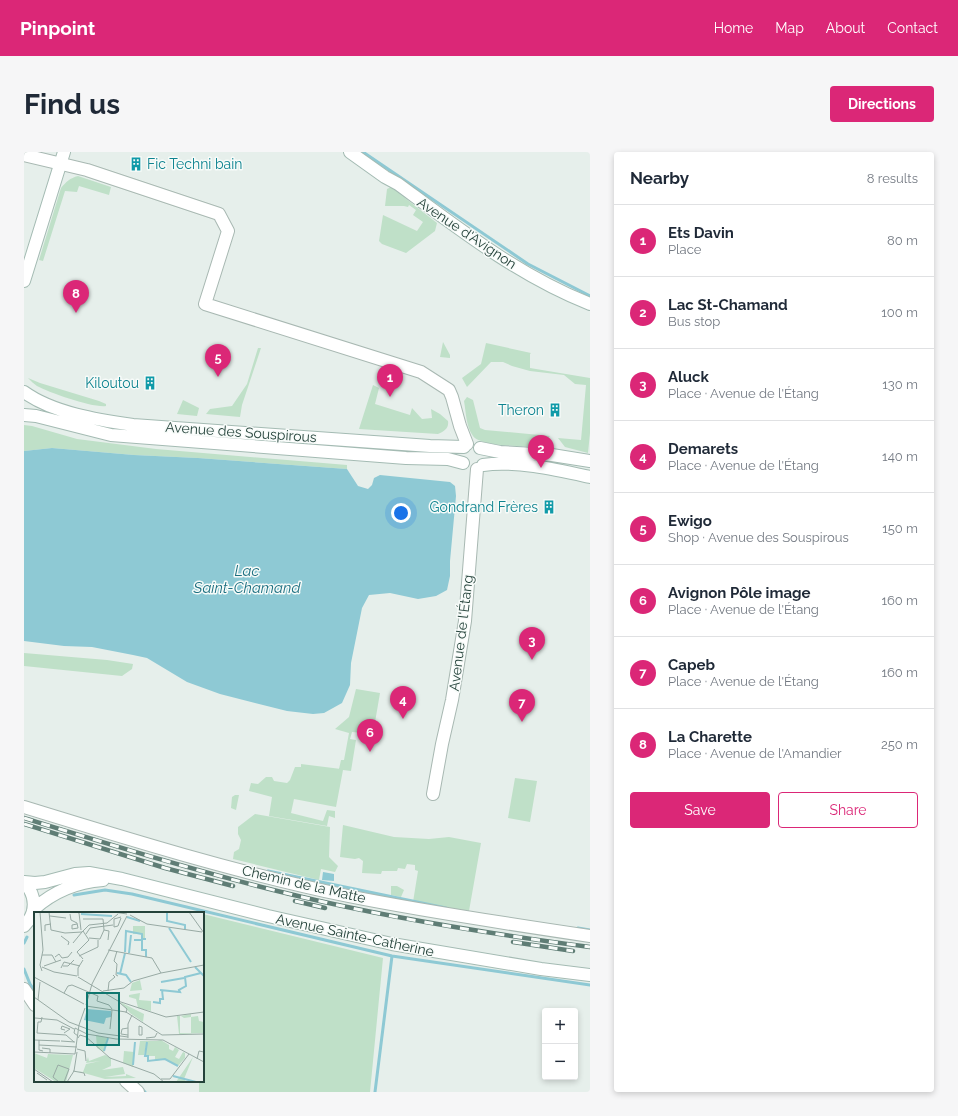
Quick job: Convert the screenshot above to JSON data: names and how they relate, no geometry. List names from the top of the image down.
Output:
{
  "streets": {
    "main road": [
      "Avenue d'Avignon",
      "Avenue des Souspirous",
      "Avenue de l'Étang",
      "Chemin de la Matte",
      "Avenue Sainte-Catherine"
    ]
  },
  "crossings": [
    ["Avenue des Souspirous", "Avenue de l'Étang"]
  ],
  "water": ["Lac Saint-Chamand"],
  "places": {
    "building": [
      "Fic Techni bain",
      "Kiloutou",
      "Theron",
      "Gondrand Frères"
    ]
  },
  "page": {
    "header": "Pinpoint",
    "nav": [
      "Home",
      "Map",
      "About",
      "Contact"
    ],
    "buttons": [
      "Directions",
      ["Save", "Share"]
    ],
    "title": "Find us",
    "heading": ["Nearby", "8 results"],
    "list": [
      {
        "mark": "1",
        "name": "Ets Davin",
        "note": "Place",
        "value": "80 m"
      },
      {
        "mark": "2",
        "name": "Lac St-Chamand",
        "note": "Bus stop",
        "value": "100 m"
      },
      {
        "mark": "3",
        "name": "Aluck",
        "note": "Place · Avenue de l'Étang",
        "value": "130 m"
      },
      {
        "mark": "4",
        "name": "Demarets",
        "note": "Place · Avenue de l'Étang",
        "value": "140 m"
      },
      {
        "mark": "5",
        "name": "Ewigo",
        "note": "Shop · Avenue des Souspirous",
        "value": "150 m"
      },
      {
        "mark": "6",
        "name": "Avignon Pôle image",
        "note": "Place · Avenue de l'Étang",
        "value": "160 m"
      },
      {
        "mark": "7",
        "name": "Capeb",
        "note": "Place · Avenue de l'Étang",
        "value": "160 m"
      },
      {
        "mark": "8",
        "name": "La Charette",
        "note": "Place · Avenue de l'Amandier",
        "value": "250 m"
      }
    ],
    "pins": [
      "8",
      "5",
      "1",
      "2",
      "3",
      "4",
      "7",
      "6"
    ],
    "map_buttons": ["+", "−"]
  }
}
